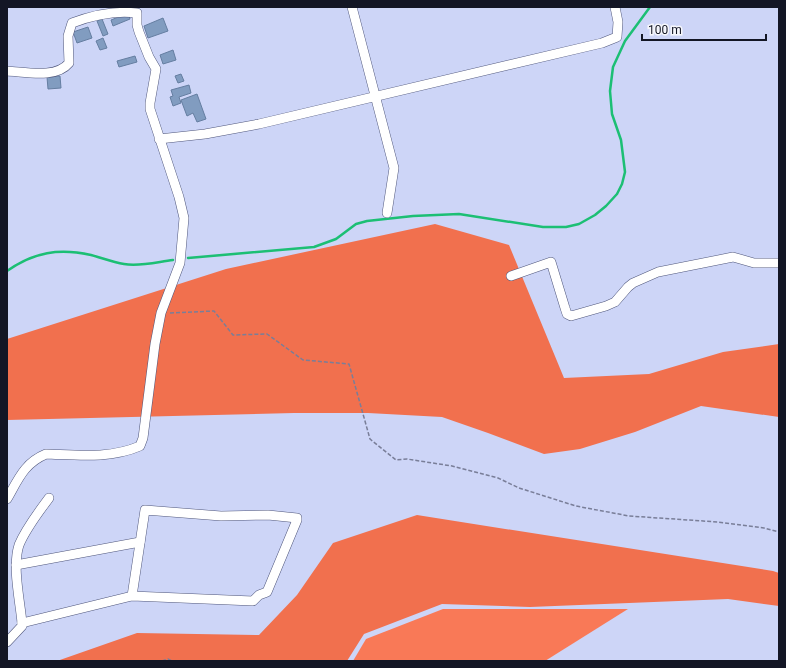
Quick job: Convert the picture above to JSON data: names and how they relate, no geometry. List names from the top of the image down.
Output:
{
  "scale_bar": "100 m"
}
